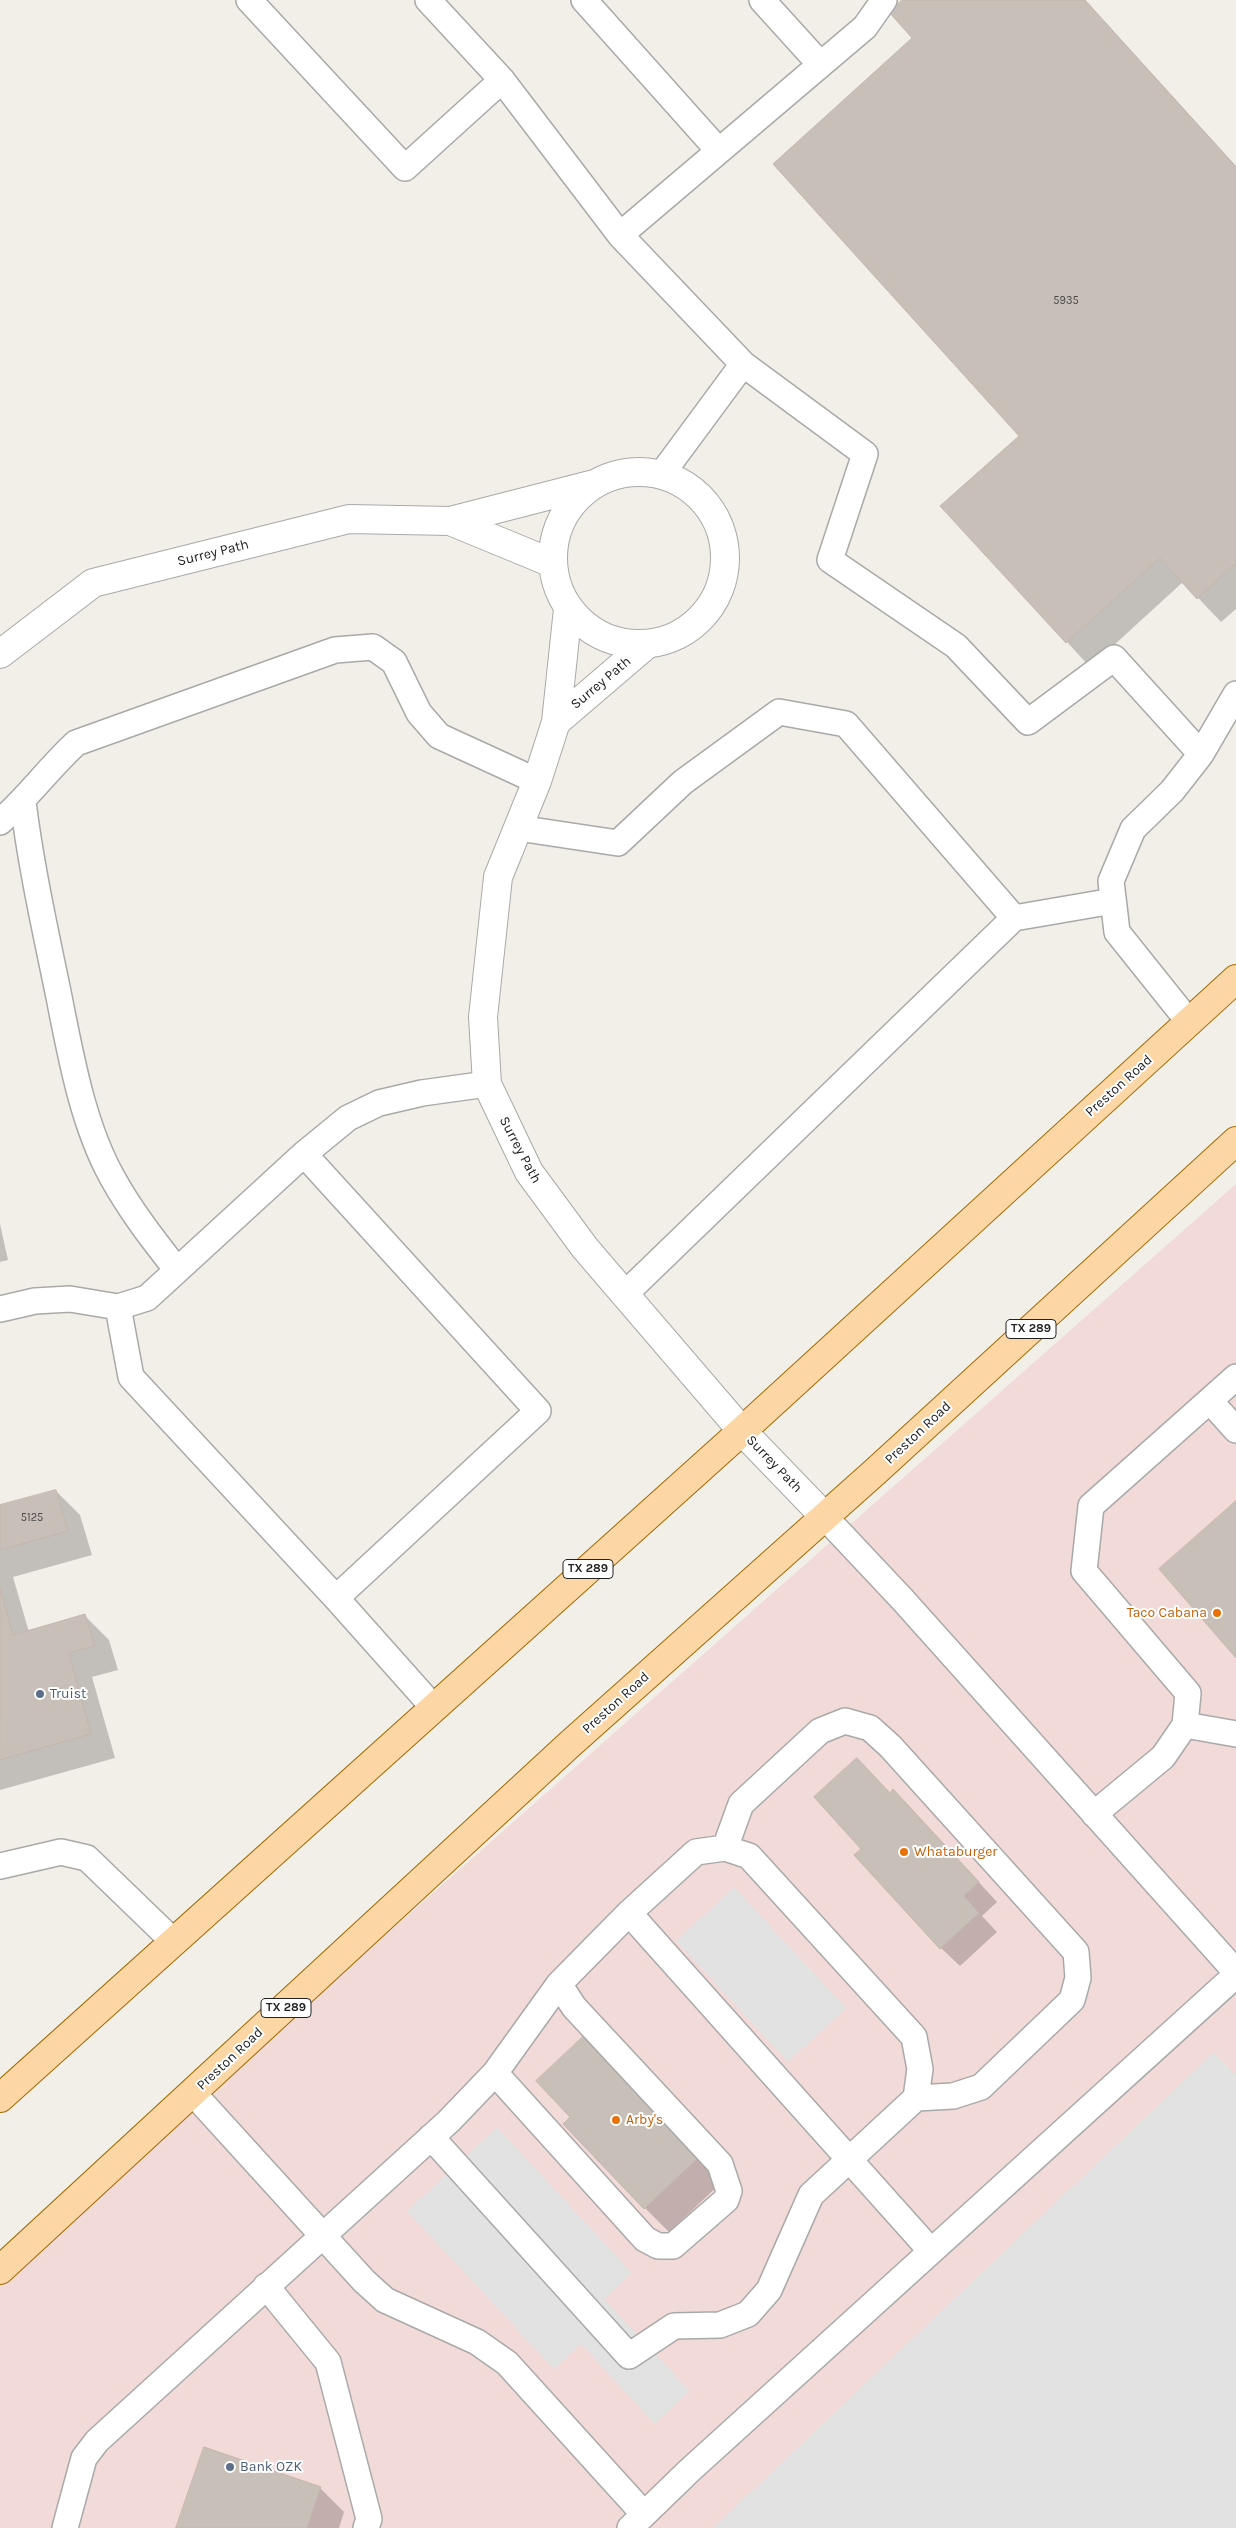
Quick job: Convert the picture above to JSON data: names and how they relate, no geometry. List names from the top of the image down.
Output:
{
  "streets": {
    "main road": ["Preston Road", "TX 289"],
    "street": ["Surrey Path"]
  },
  "crossings": [
    ["Surrey Path", "Preston Road"]
  ],
  "places": [
    "Taco Cabana",
    "Truist",
    "Whataburger",
    "Arby's",
    "Bank OZK"
  ],
  "house_numbers": ["5935", "5125"]
}
